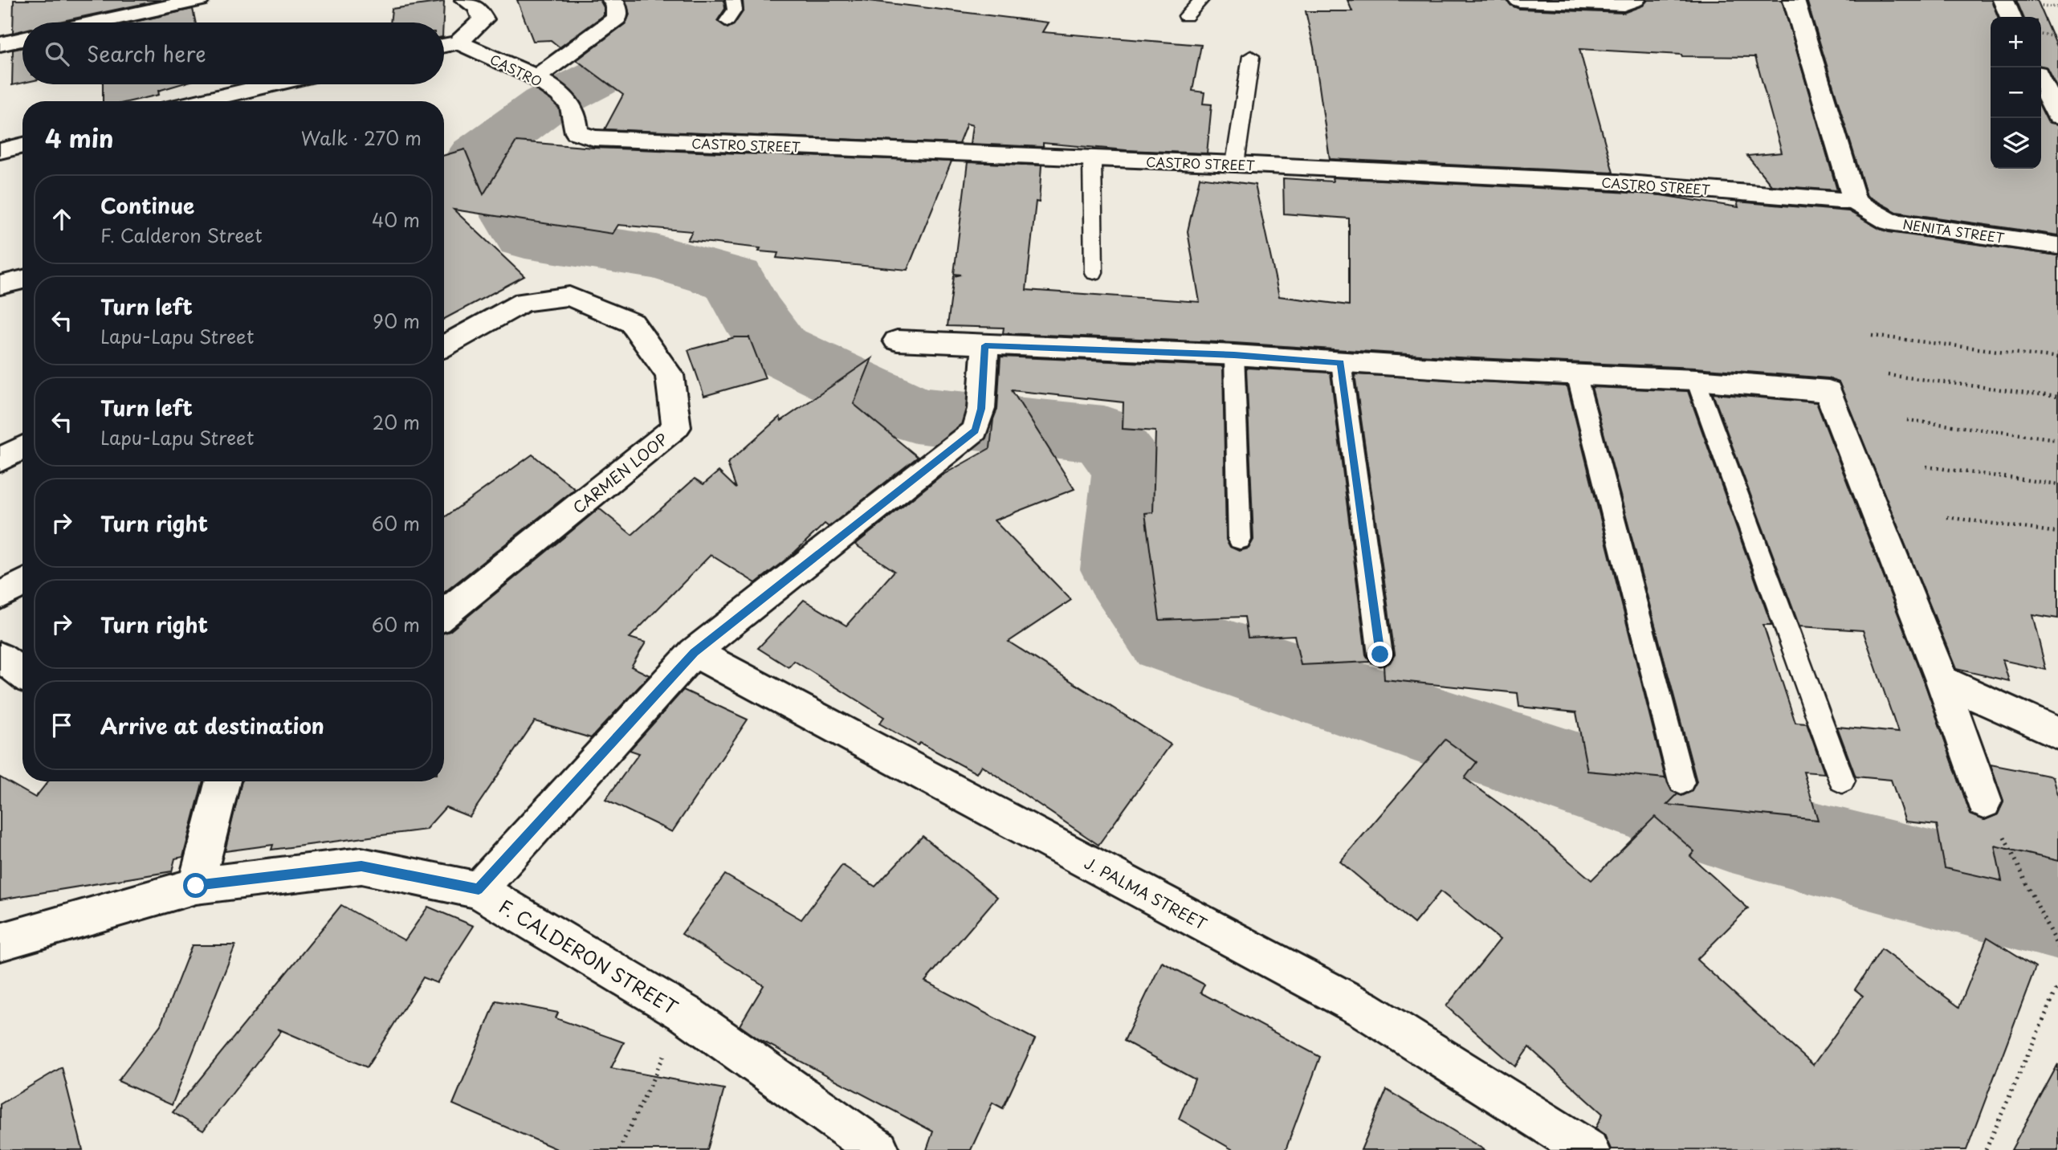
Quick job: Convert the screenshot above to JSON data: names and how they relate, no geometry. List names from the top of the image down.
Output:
{
  "streets": {
    "street": [
      "CASTRO",
      "CASTRO STREET",
      "NENITA STREET",
      "CARMEN LOOP",
      "J. PALMA STREET",
      "F. CALDERON STREET"
    ]
  },
  "crossings": [
    ["CASTRO", "CASTRO STREET"],
    ["CASTRO STREET", "NENITA STREET"]
  ],
  "page": {
    "map_buttons": ["+", "−"],
    "search": "Search here",
    "heading": ["4 min", "Walk · 270 m"],
    "list": [
      ["Continue", "F. Calderon Street", "40 m"],
      ["Turn left", "Lapu-Lapu Street", "90 m"],
      ["Turn left", "Lapu-Lapu Street", "20 m"],
      ["Turn right", "60 m"],
      ["Turn right", "60 m"],
      "Arrive at destination"
    ]
  }
}
